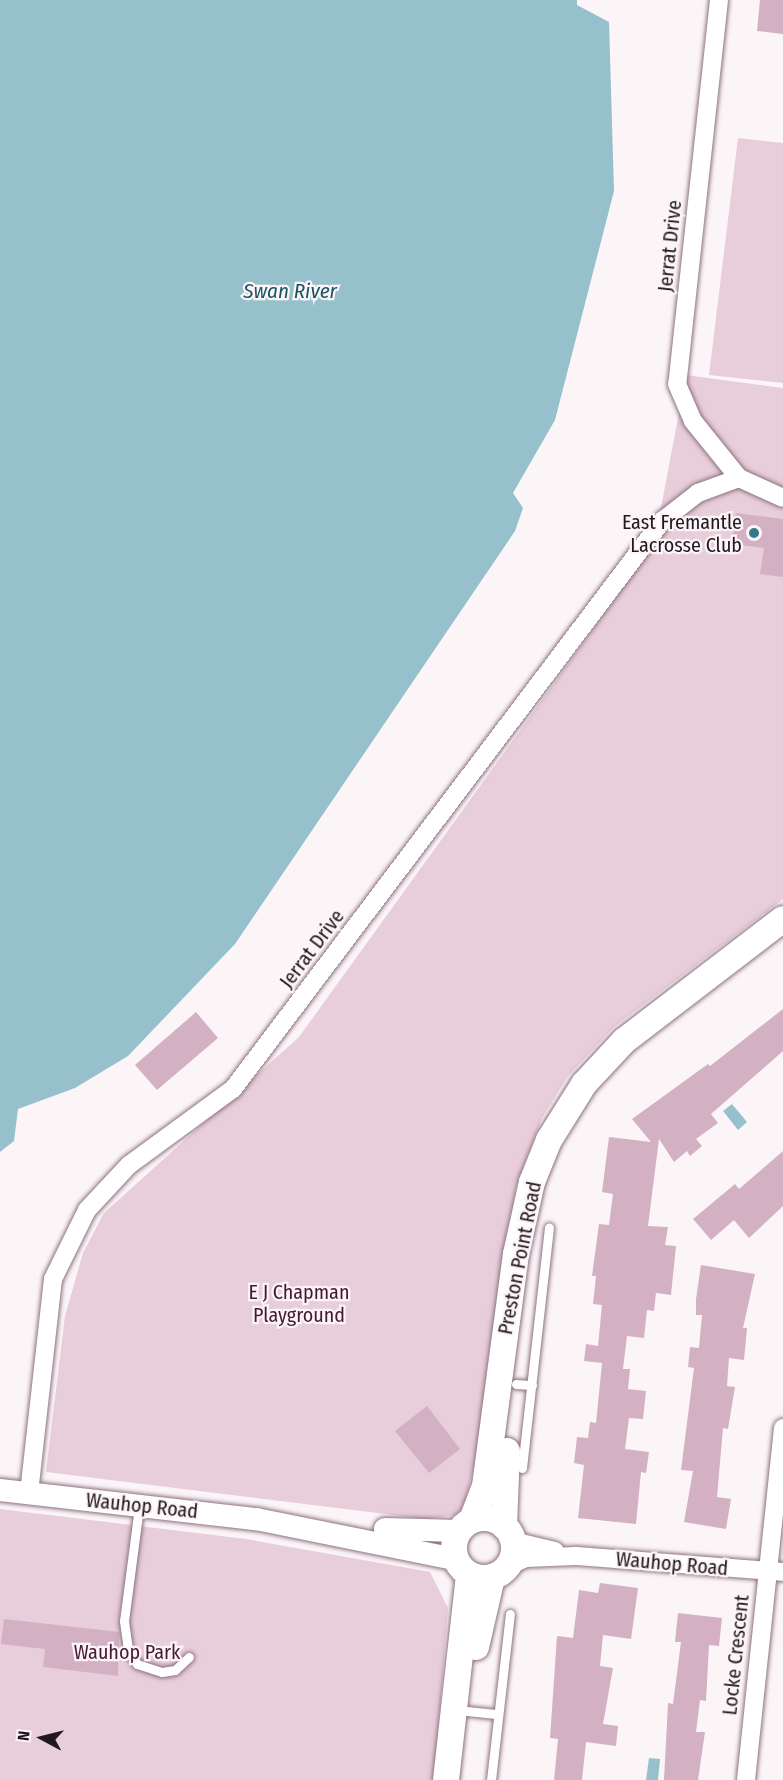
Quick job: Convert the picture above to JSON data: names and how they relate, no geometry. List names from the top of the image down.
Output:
{
  "streets": {
    "main road": ["Preston Point Road"],
    "street": ["Jerrat Drive", "Wauhop Road", "Locke Crescent"]
  },
  "crossings": [
    ["Jerrat Drive", "Wauhop Road"],
    ["Preston Point Road", "Wauhop Road"],
    ["Wauhop Road", "Locke Crescent"]
  ],
  "water": ["Swan River"],
  "parks": ["E J Chapman Playground", "Wauhop Park"],
  "places": ["East Fremantle Lacrosse Club"],
  "north": "left"
}
